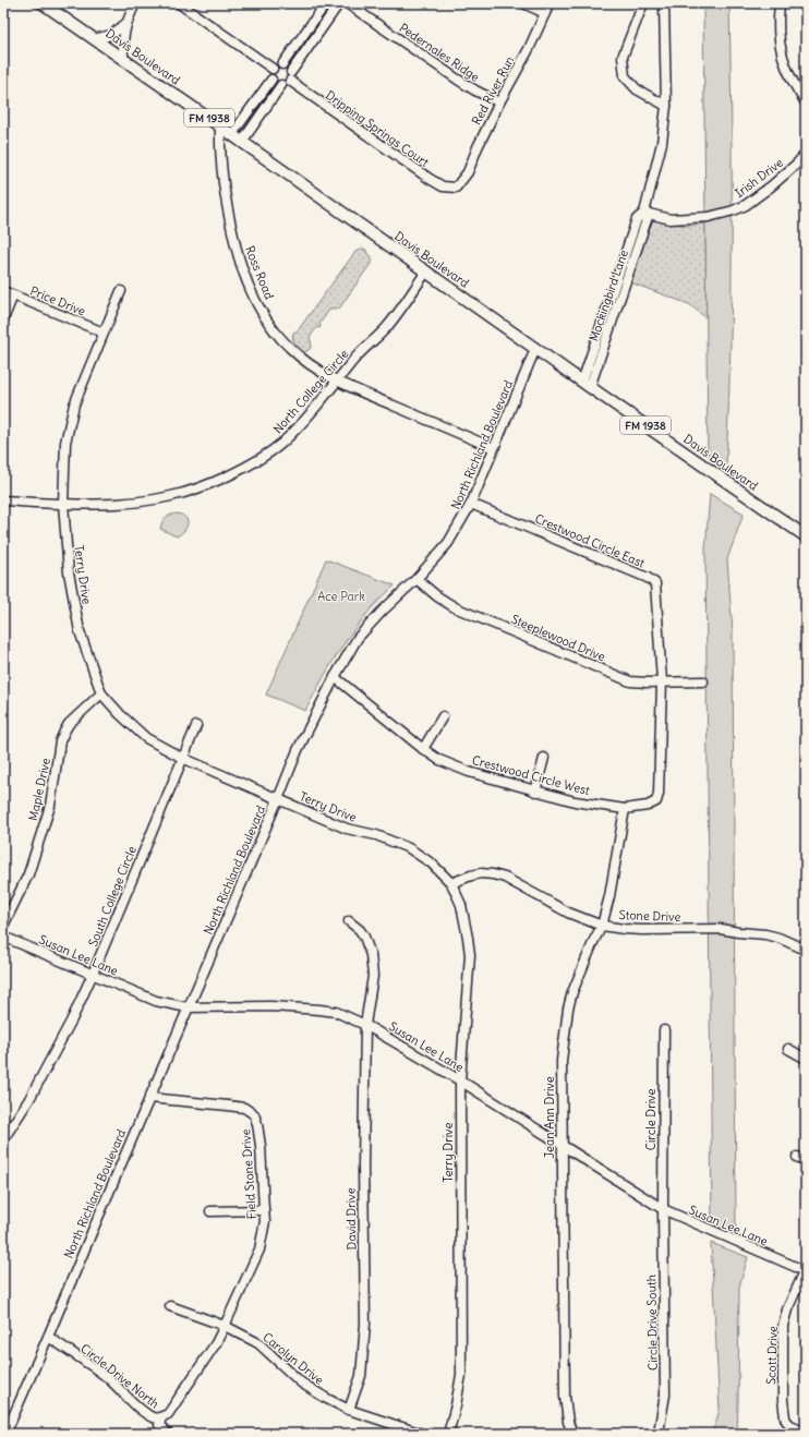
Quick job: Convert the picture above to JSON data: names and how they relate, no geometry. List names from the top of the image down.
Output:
{
  "streets": {
    "main road": ["Davis Boulevard", "FM 1938"],
    "street": [
      "Pedernales Ridge",
      "Red River Run",
      "Dripping Springs Court",
      "Irish Drive",
      "Ross Road",
      "Mockingbird Lane",
      "Price Drive",
      "North College Circle",
      "North Richland Boulevard",
      "Crestwood Circle East",
      "Terry Drive",
      "Steeplewood Drive",
      "Crestwood Circle West",
      "Maple Drive",
      "South College Circle",
      "Stone Drive",
      "Susan Lee Lane",
      "Jean Ann Drive",
      "Circle Drive",
      "Field Stone Drive",
      "David Drive",
      "Circle Drive South",
      "Scott Drive",
      "Carolyn Drive",
      "Circle Drive North"
    ]
  },
  "crossings": [
    ["Pedernales Ridge", "Red River Run"],
    ["Davis Boulevard", "Ross Road"],
    ["Davis Boulevard", "Mockingbird Lane"],
    ["Davis Boulevard", "North College Circle"],
    ["Davis Boulevard", "North Richland Boulevard"],
    ["Red River Run", "Dripping Springs Court"],
    ["Irish Drive", "Mockingbird Lane"],
    ["Ross Road", "North College Circle"],
    ["Ross Road", "North Richland Boulevard"],
    ["Price Drive", "Terry Drive"],
    ["North College Circle", "Terry Drive"],
    ["North Richland Boulevard", "Crestwood Circle East"],
    ["North Richland Boulevard", "Terry Drive"],
    ["North Richland Boulevard", "Steeplewood Drive"],
    ["North Richland Boulevard", "Crestwood Circle West"],
    ["North Richland Boulevard", "Susan Lee Lane"],
    ["North Richland Boulevard", "Field Stone Drive"],
    ["North Richland Boulevard", "Circle Drive North"],
    ["Crestwood Circle East", "Steeplewood Drive"],
    ["Crestwood Circle East", "Crestwood Circle West"],
    ["Terry Drive", "Maple Drive"],
    ["Terry Drive", "South College Circle"],
    ["Terry Drive", "Stone Drive"],
    ["Terry Drive", "Susan Lee Lane"],
    ["Steeplewood Drive", "Crestwood Circle West"],
    ["Crestwood Circle West", "Jean Ann Drive"],
    ["South College Circle", "Susan Lee Lane"],
    ["Stone Drive", "Jean Ann Drive"],
    ["Susan Lee Lane", "Jean Ann Drive"],
    ["Susan Lee Lane", "Circle Drive"],
    ["Susan Lee Lane", "David Drive"],
    ["Susan Lee Lane", "Circle Drive South"],
    ["Susan Lee Lane", "Scott Drive"],
    ["Circle Drive", "Circle Drive South"],
    ["Field Stone Drive", "Carolyn Drive"],
    ["Field Stone Drive", "Circle Drive North"],
    ["David Drive", "Carolyn Drive"]
  ],
  "parks": ["Ace Park"]
}
